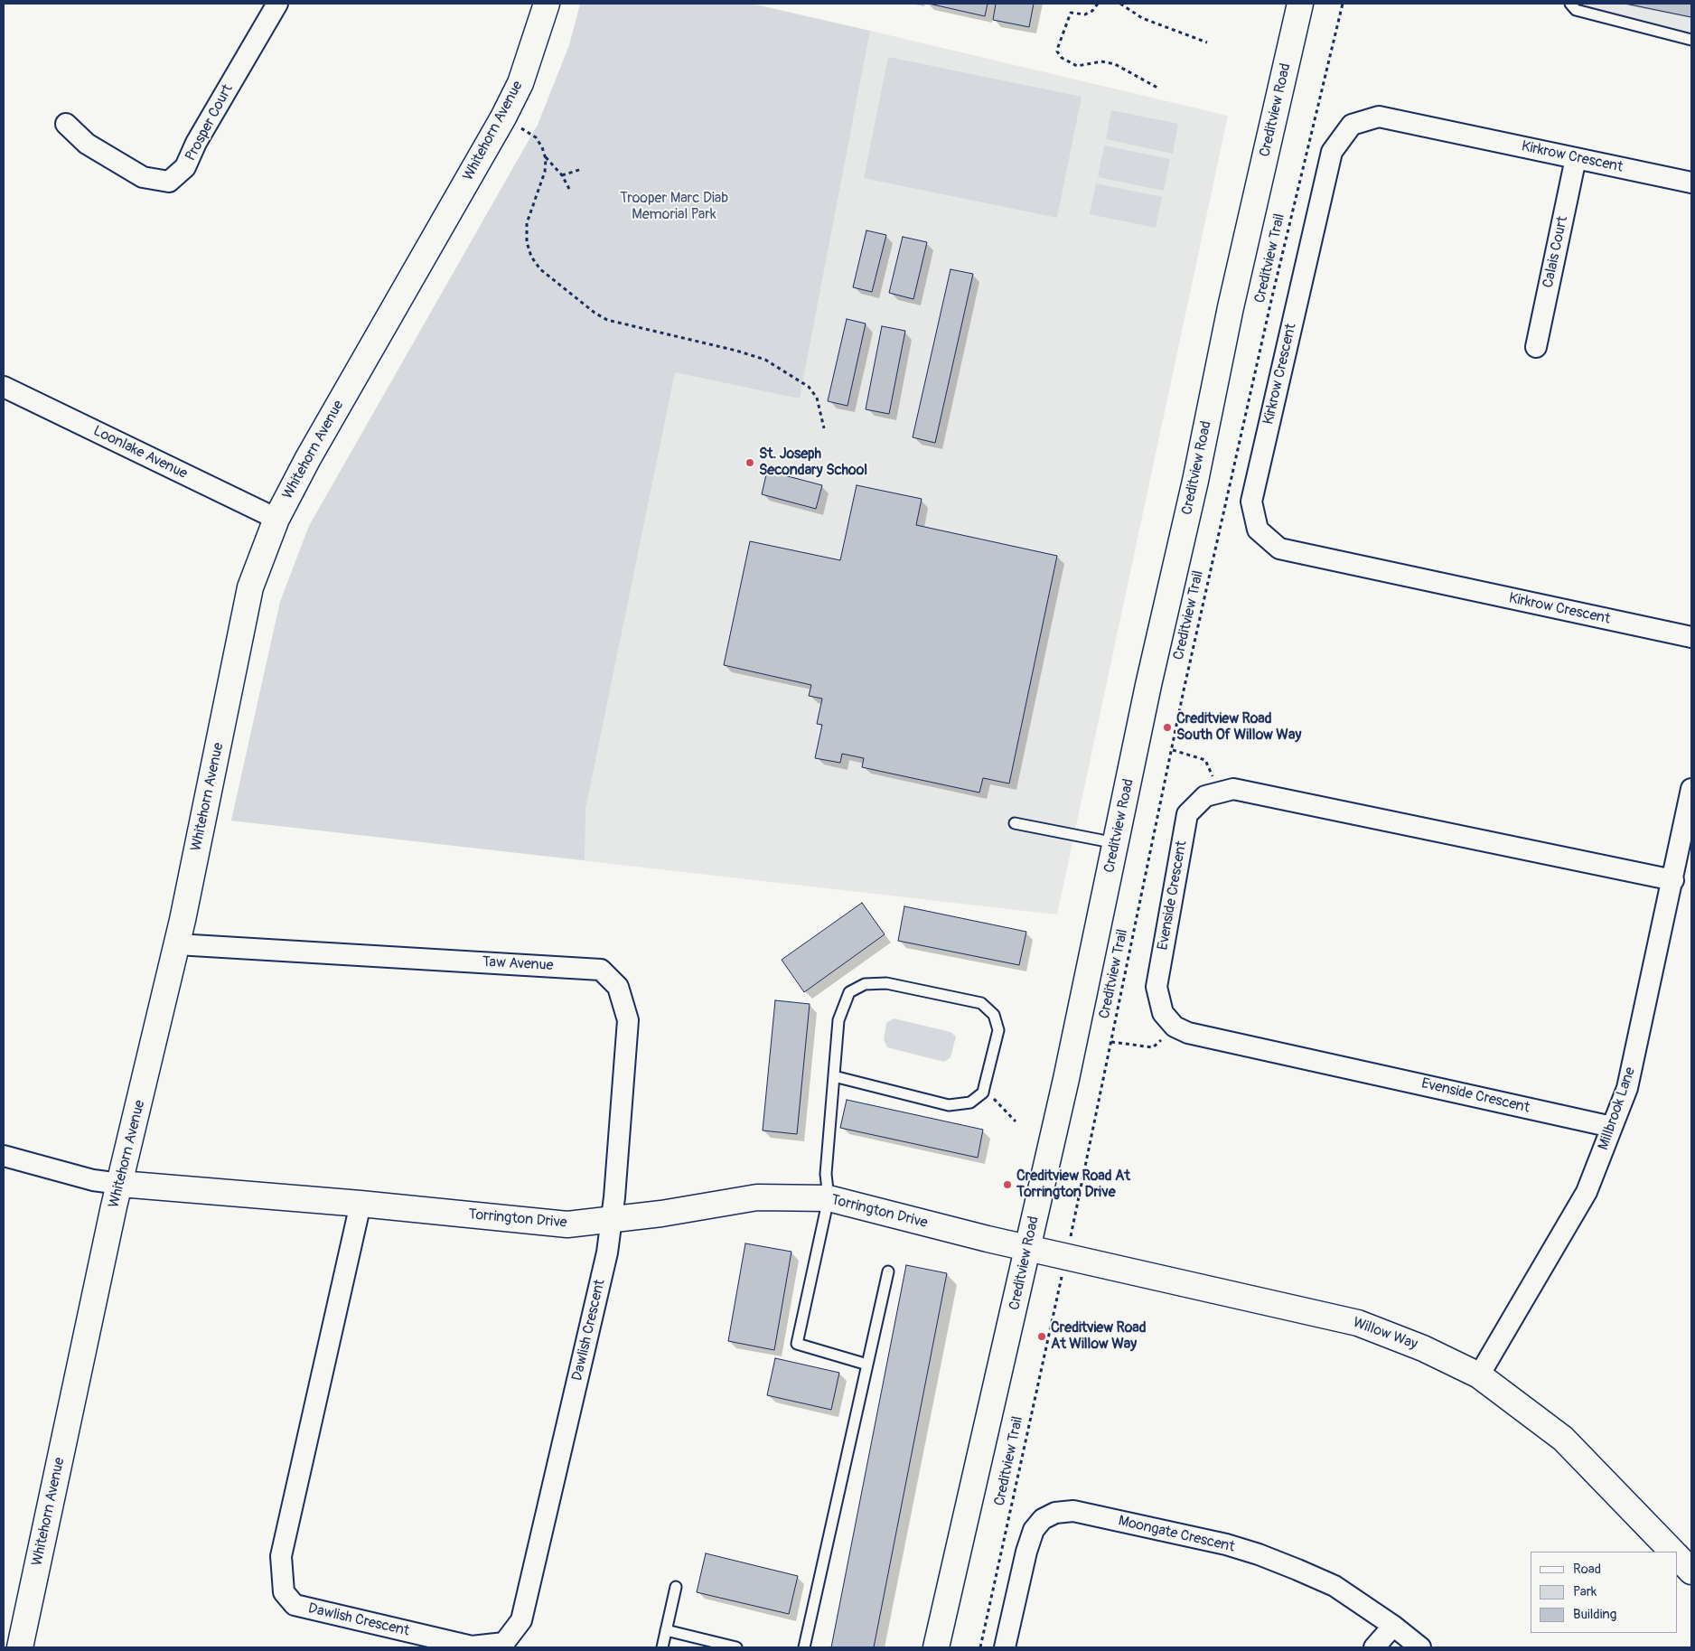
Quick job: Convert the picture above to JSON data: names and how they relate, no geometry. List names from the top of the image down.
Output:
{
  "streets": {
    "street": [
      "Creditview Road",
      "Prosper Court",
      "Whitehorn Avenue",
      "Kirkrow Crescent",
      "Calais Court",
      "Loonlake Avenue",
      "Evenside Crescent",
      "Taw Avenue",
      "Millbrook Lane",
      "Torrington Drive",
      "Dawlish Crescent",
      "Willow Way",
      "Moongate Crescent"
    ],
    "path": ["Creditview Trail"]
  },
  "crossings": [
    ["Creditview Road", "Torrington Drive"],
    ["Creditview Road", "Willow Way"],
    ["Whitehorn Avenue", "Loonlake Avenue"],
    ["Whitehorn Avenue", "Taw Avenue"],
    ["Whitehorn Avenue", "Torrington Drive"],
    ["Kirkrow Crescent", "Calais Court"],
    ["Evenside Crescent", "Millbrook Lane"],
    ["Taw Avenue", "Torrington Drive"],
    ["Taw Avenue", "Dawlish Crescent"],
    ["Millbrook Lane", "Willow Way"],
    ["Torrington Drive", "Dawlish Crescent"],
    ["Torrington Drive", "Willow Way"]
  ],
  "parks": ["Trooper Marc Diab Memorial Park"],
  "places": [
    "St. Joseph Secondary School",
    "Creditview Road South Of Willow Way",
    "Creditview Road At Torrington Drive",
    "Creditview Road At Willow Way"
  ],
  "legend": ["Road", "Park", "Building"]
}
